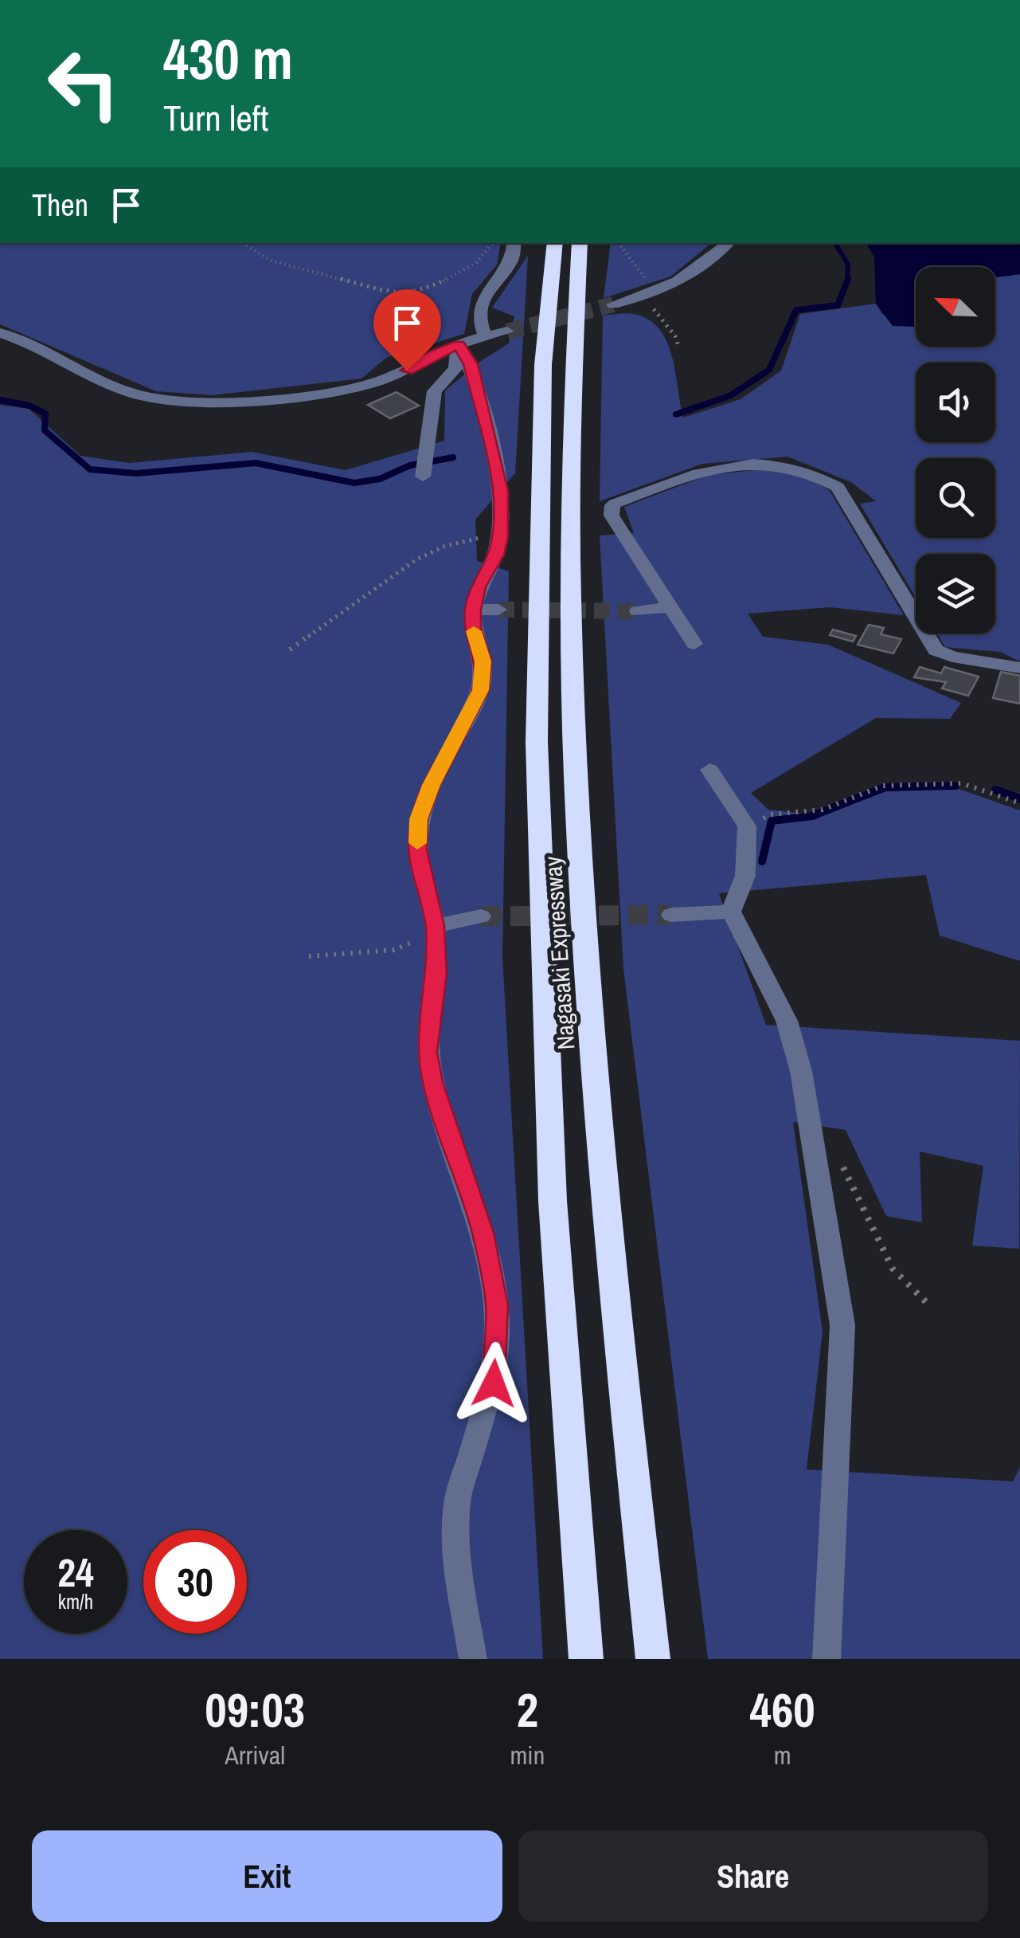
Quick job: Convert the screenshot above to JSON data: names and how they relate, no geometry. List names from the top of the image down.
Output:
{
  "streets": {
    "highway": ["Nagasaki Expressway"]
  },
  "north": "top left",
  "page": {
    "turn": ["430 m", "Turn left"],
    "then": "Then",
    "speed": "24 km/h",
    "limit": "30",
    "eta": [
      "09:03",
      "Arrival",
      "2",
      "min",
      "460",
      "m"
    ],
    "buttons": ["Exit", "Share"]
  }
}
